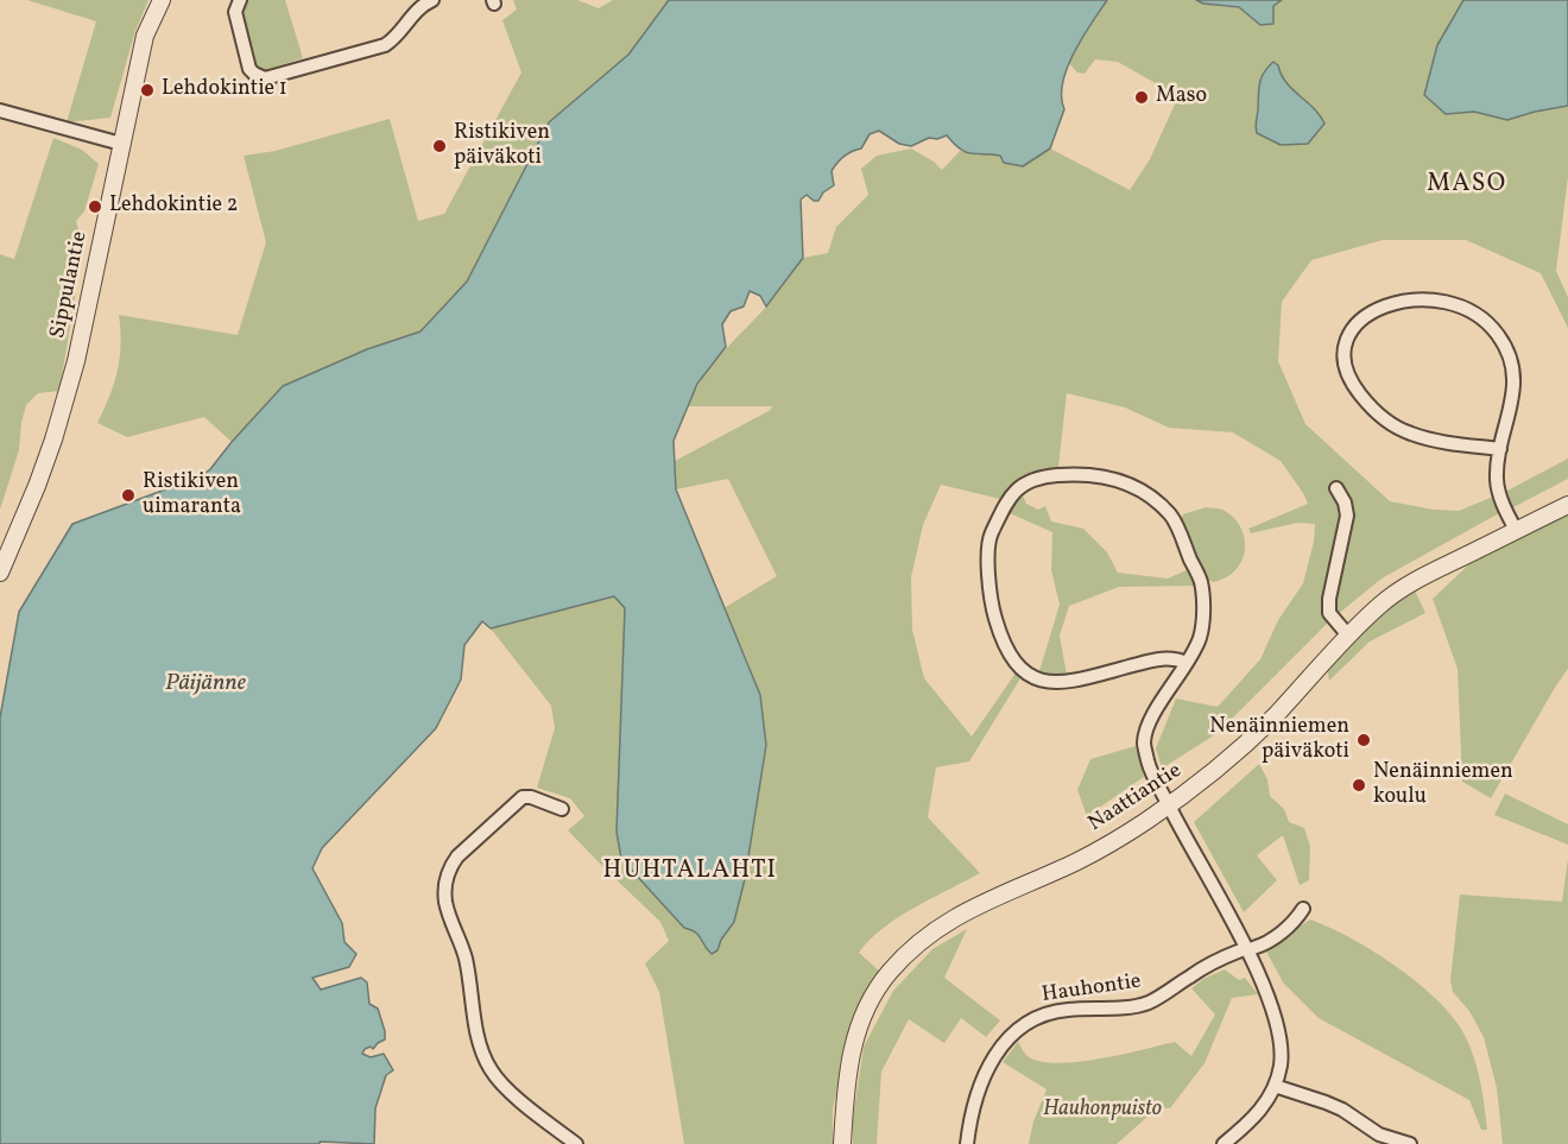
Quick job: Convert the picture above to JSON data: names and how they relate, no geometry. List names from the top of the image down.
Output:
{
  "streets": {
    "street": ["Sippulantie", "Naattiantie", "Hauhontie"]
  },
  "districts": ["MASO", "HUHTALAHTI"],
  "water": ["Päijänne"],
  "parks": ["Hauhonpuisto"],
  "places": [
    "Lehdokintie 1",
    "Maso",
    "Ristikiven päiväkoti",
    "Lehdokintie 2",
    "Ristikiven uimaranta",
    "Nenäinniemen päiväkoti",
    "Nenäinniemen koulu"
  ]
}
